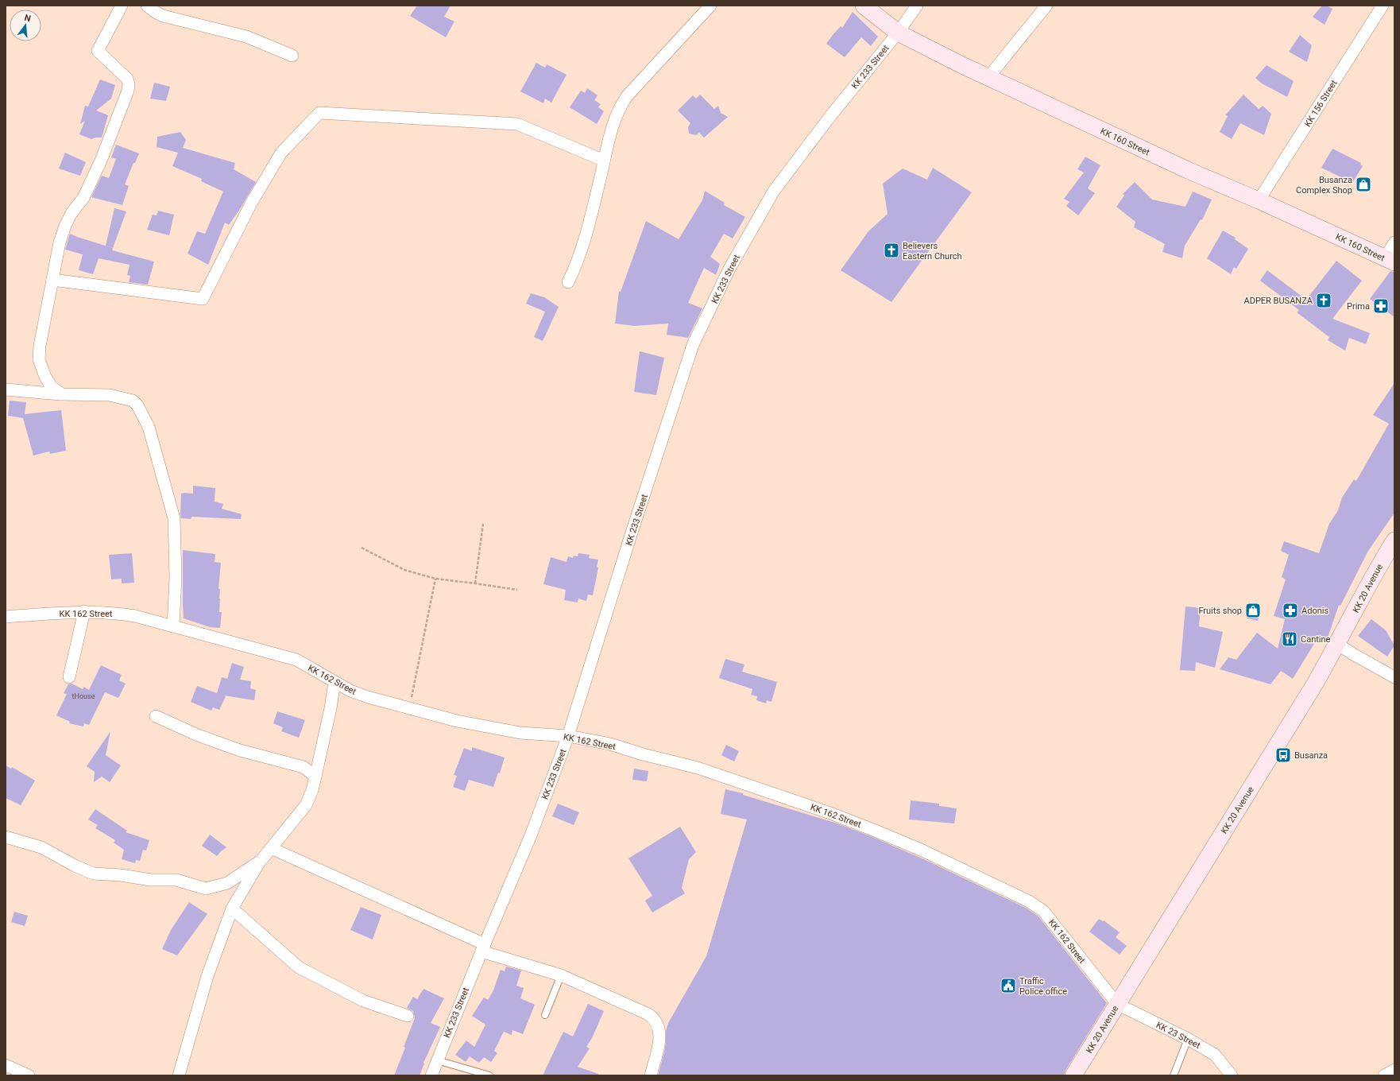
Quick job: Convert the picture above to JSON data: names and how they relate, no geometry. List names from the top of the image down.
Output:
{
  "streets": {
    "main road": ["KK 160 Street", "KK 20 Avenue"],
    "street": [
      "KK 233 Street",
      "KK 156 Street",
      "KK 162 Street",
      "KK 23 Street"
    ]
  },
  "crossings": [
    ["KK 233 Street", "KK 160 Street"],
    ["KK 233 Street", "KK 162 Street"],
    ["KK 156 Street", "KK 160 Street"],
    ["KK 20 Avenue", "KK 162 Street"],
    ["KK 20 Avenue", "KK 23 Street"],
    ["KK 162 Street", "KK 23 Street"]
  ],
  "places": {
    "shop": ["Busanza Complex Shop", "Fruits shop"],
    "church": ["Believers Eastern Church", "ADPER BUSANZA"],
    "pharmacy": ["Prima", "Adonis"],
    "restaurant": ["Cantine"],
    "bus stop": ["Busanza"],
    "public building": ["Traffic Police office"]
  },
  "house_numbers": ["tHouse"],
  "north": "top"
}
